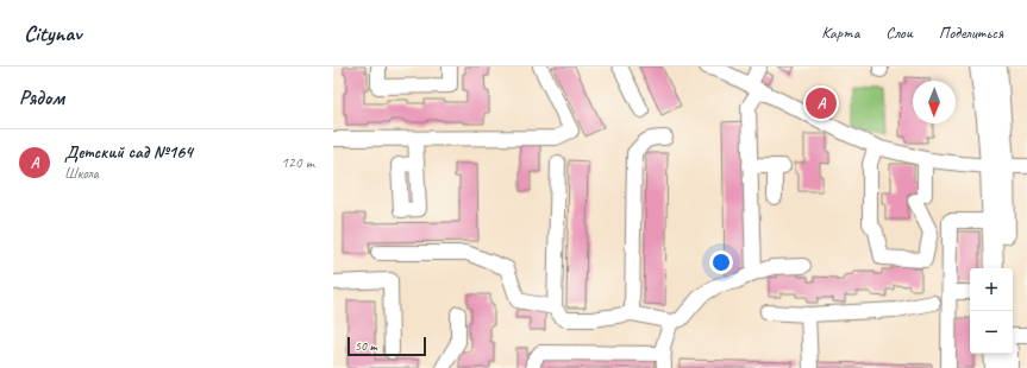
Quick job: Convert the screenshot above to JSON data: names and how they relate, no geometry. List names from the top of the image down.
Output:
{
  "scale_bar": "50 m",
  "north": "bottom",
  "page": {
    "header": "Citynav",
    "nav": ["Карта", "Слои", "Поделиться"],
    "heading": "Рядом",
    "pins": "A",
    "list": [
      {
        "mark": "A",
        "name": "Детский сад №164",
        "note": "Школа",
        "value": "120 m"
      }
    ],
    "map_buttons": ["+", "−"],
    "scale": "50 m"
  }
}
